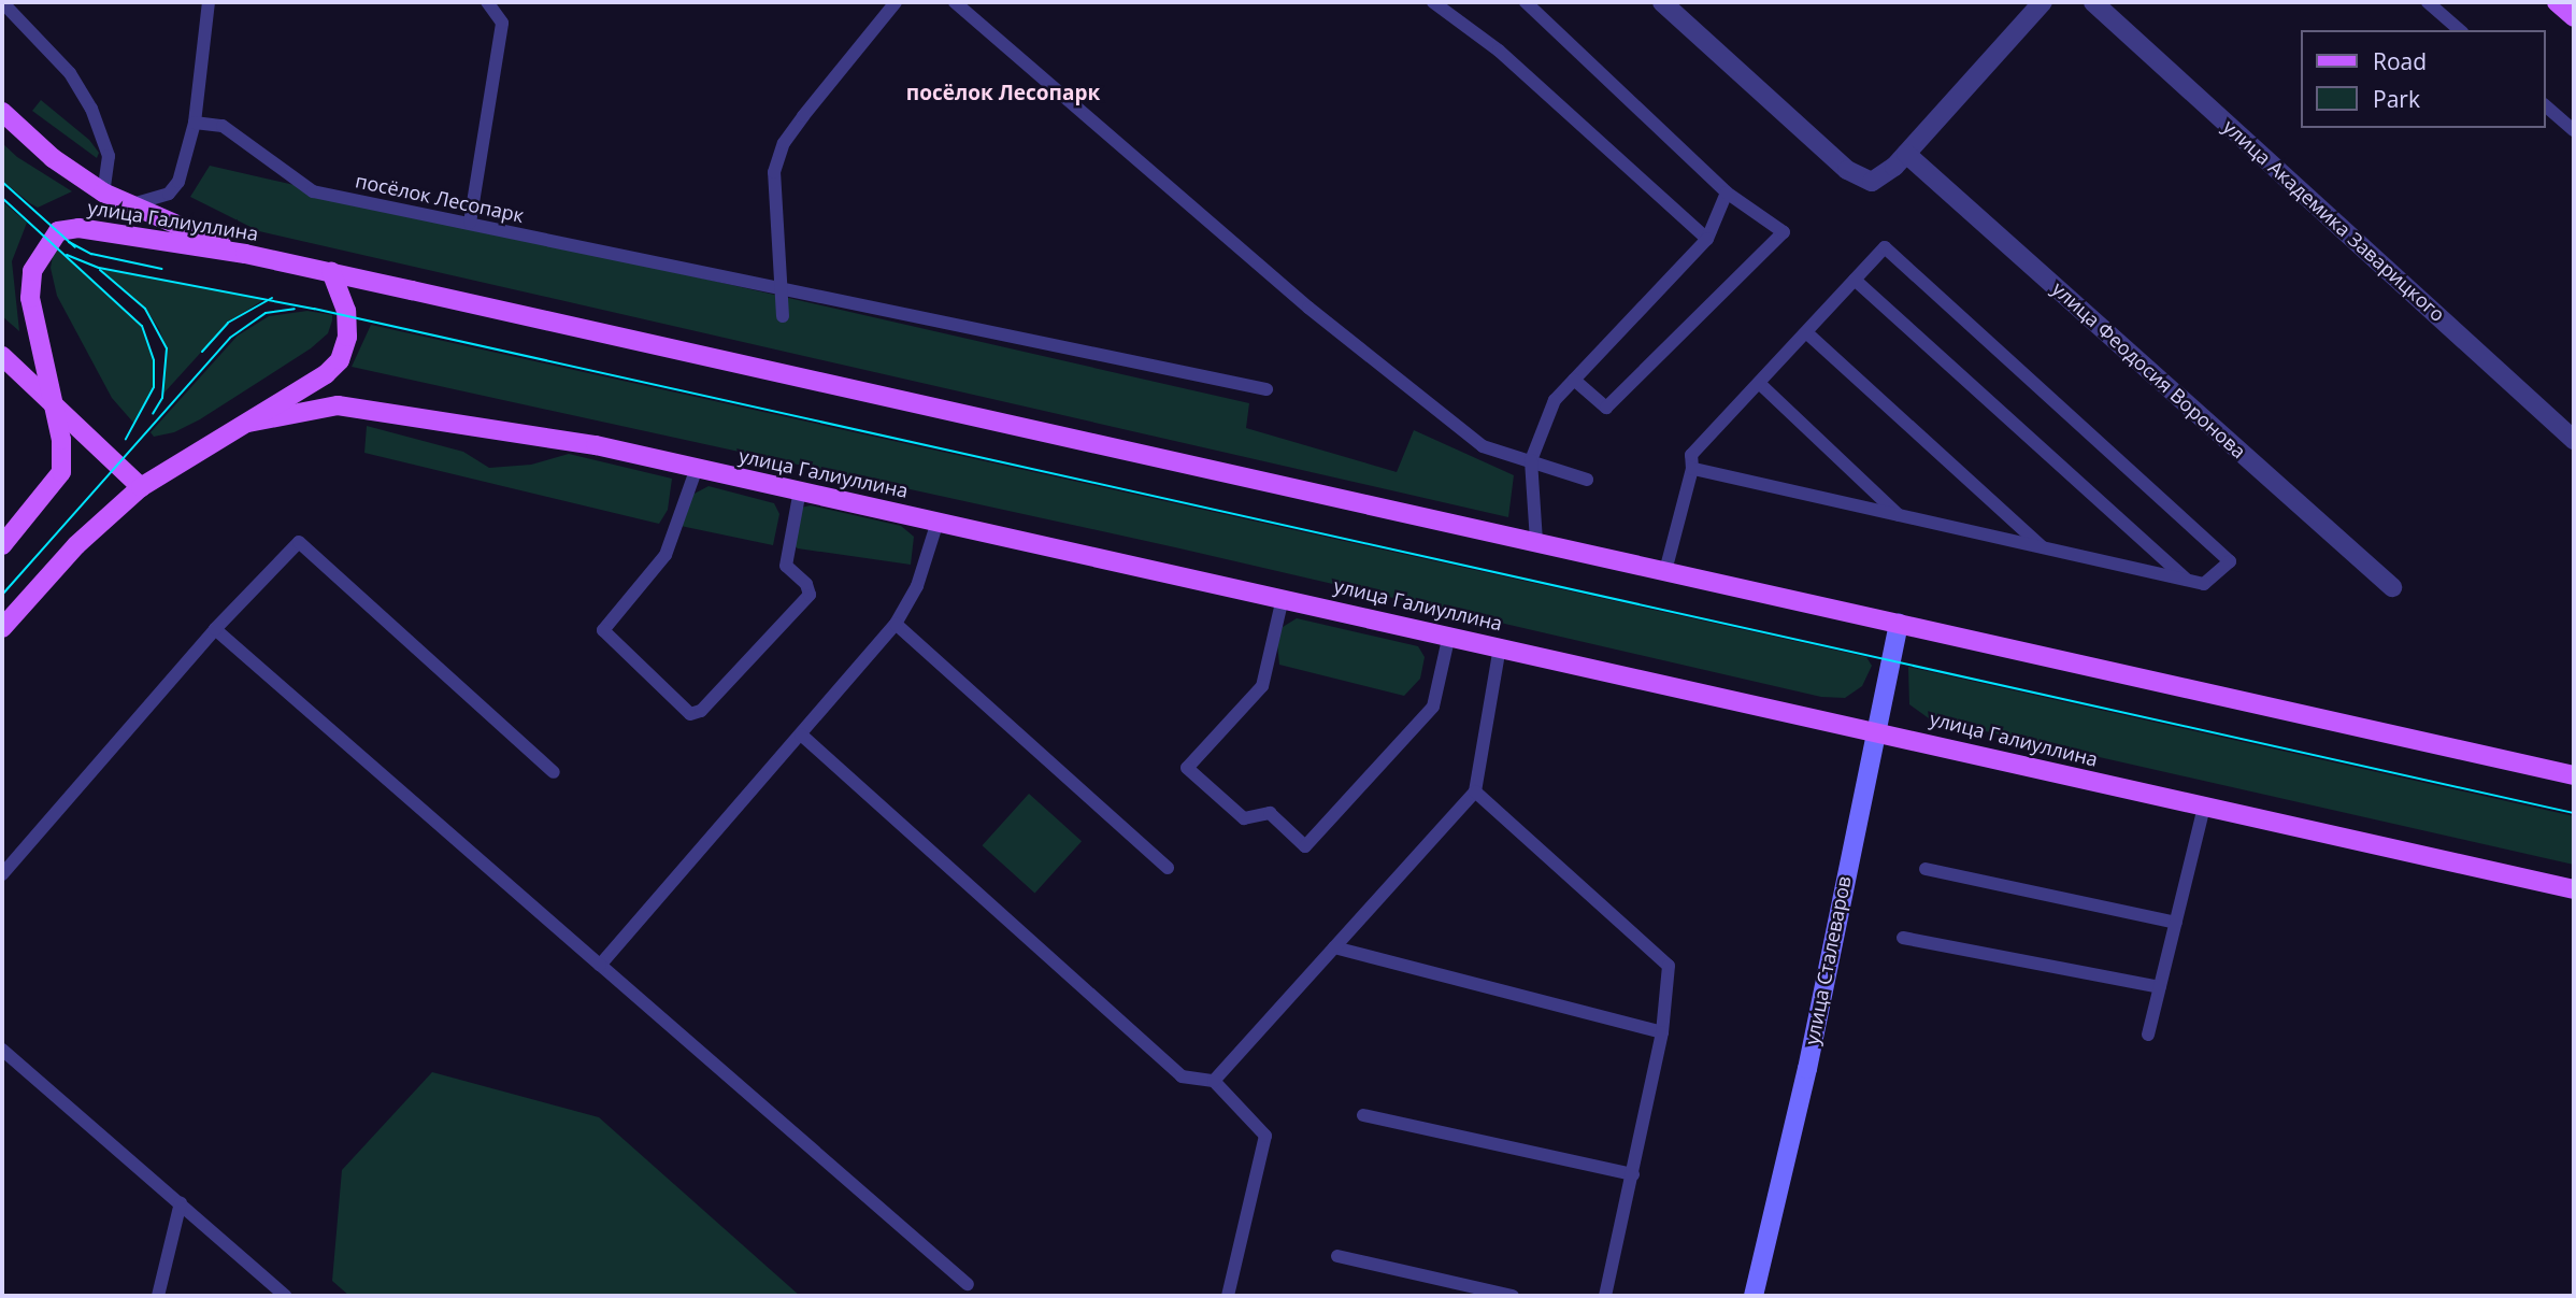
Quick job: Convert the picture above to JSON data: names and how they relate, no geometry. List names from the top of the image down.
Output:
{
  "streets": {
    "main road": ["улица Галиуллина", "улица Сталеваров"],
    "street": ["улица Академика Заварицкого", "улица Феодосия Воронова"],
    "lane": ["посёлок Лесопарк"]
  },
  "crossings": [
    ["улица Галиуллина", "улица Сталеваров"]
  ],
  "districts": ["посёлок Лесопарк"],
  "legend": ["Road", "Park"]
}
